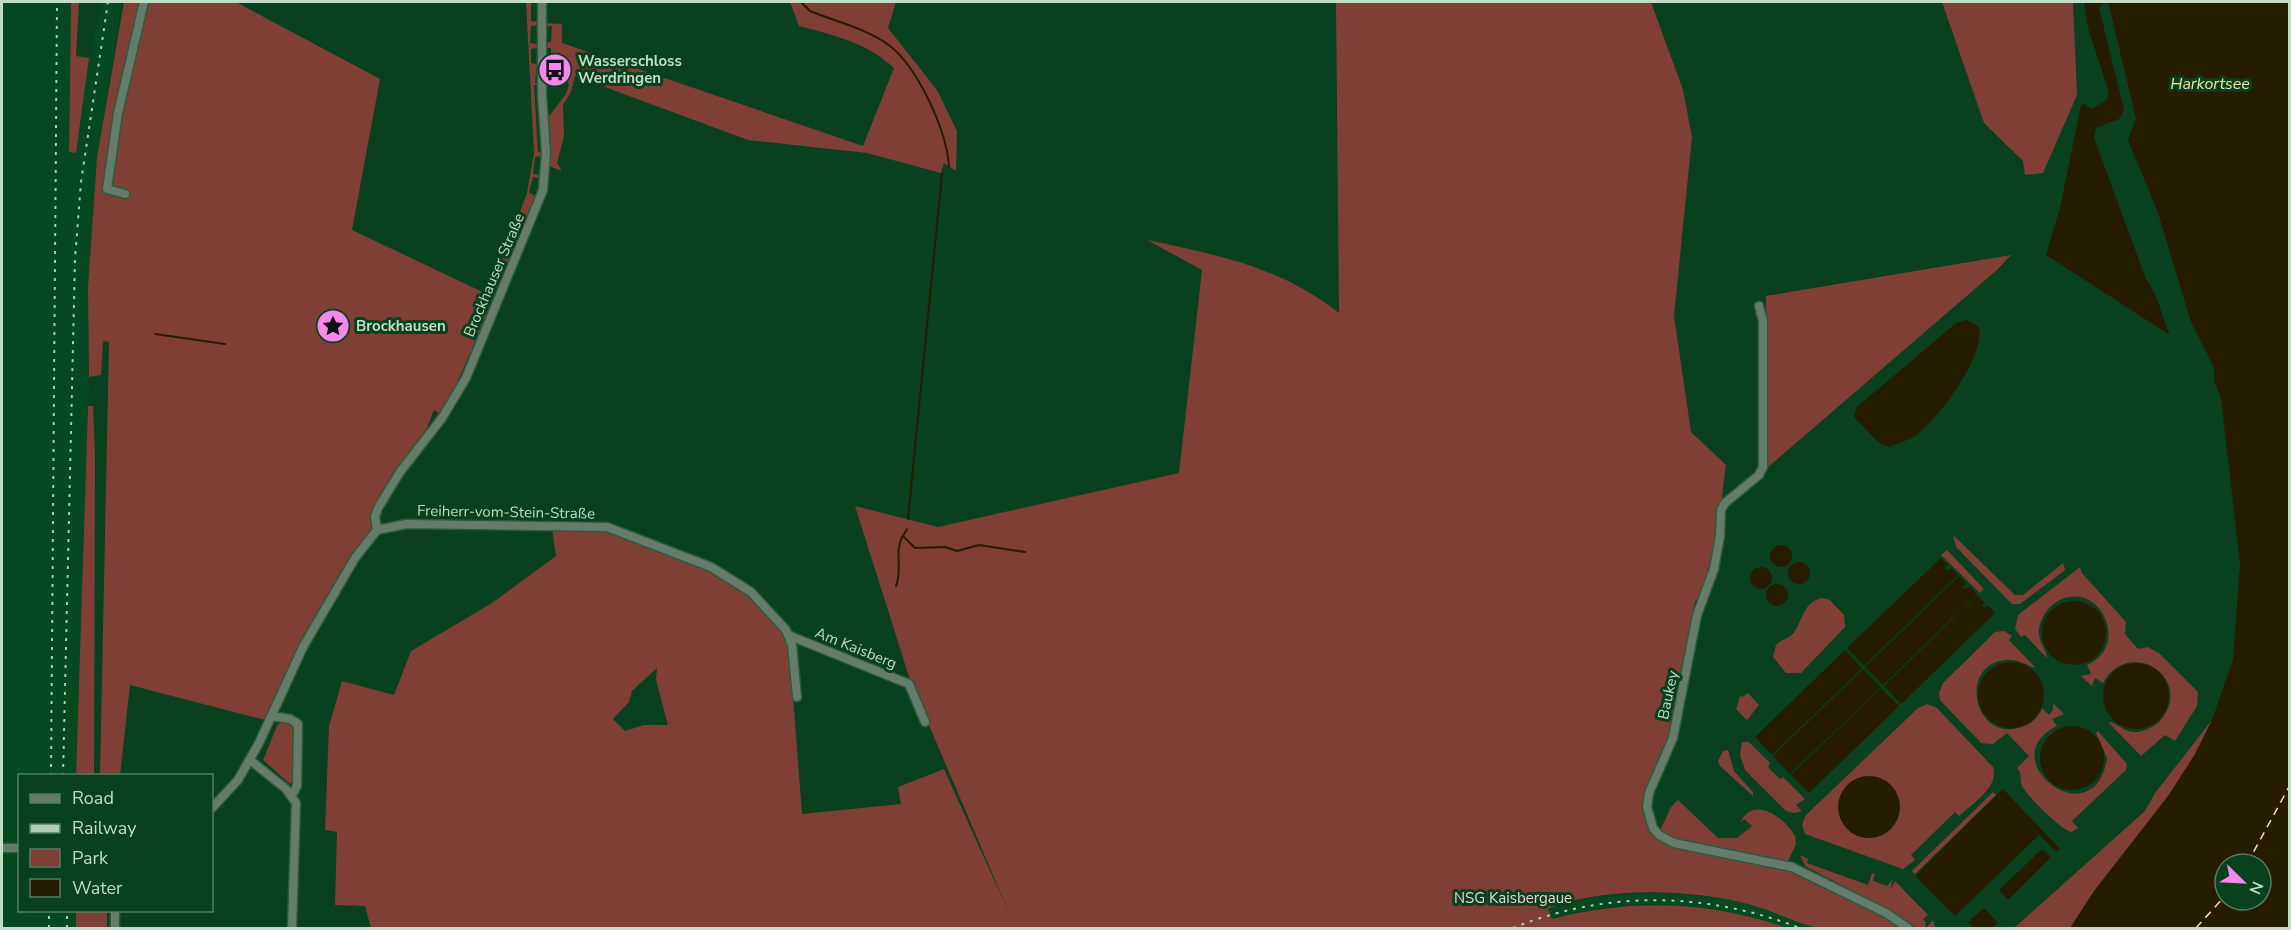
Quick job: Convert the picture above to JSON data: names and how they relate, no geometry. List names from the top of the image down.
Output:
{
  "streets": {
    "street": [
      "Brockhauser Straße",
      "Freiherr-vom-Stein-Straße",
      "Am Kaisberg",
      "Baukey"
    ]
  },
  "crossings": [
    ["Brockhauser Straße", "Freiherr-vom-Stein-Straße"],
    ["Freiherr-vom-Stein-Straße", "Am Kaisberg"]
  ],
  "water": ["Harkortsee"],
  "parks": ["NSG Kaisbergaue"],
  "places": {
    "bus stop": ["Wasserschloss Werdringen"],
    "place": ["Brockhausen"]
  },
  "legend": [
    "Road",
    "Railway",
    "Park",
    "Water"
  ],
  "north": "bottom right"
}
